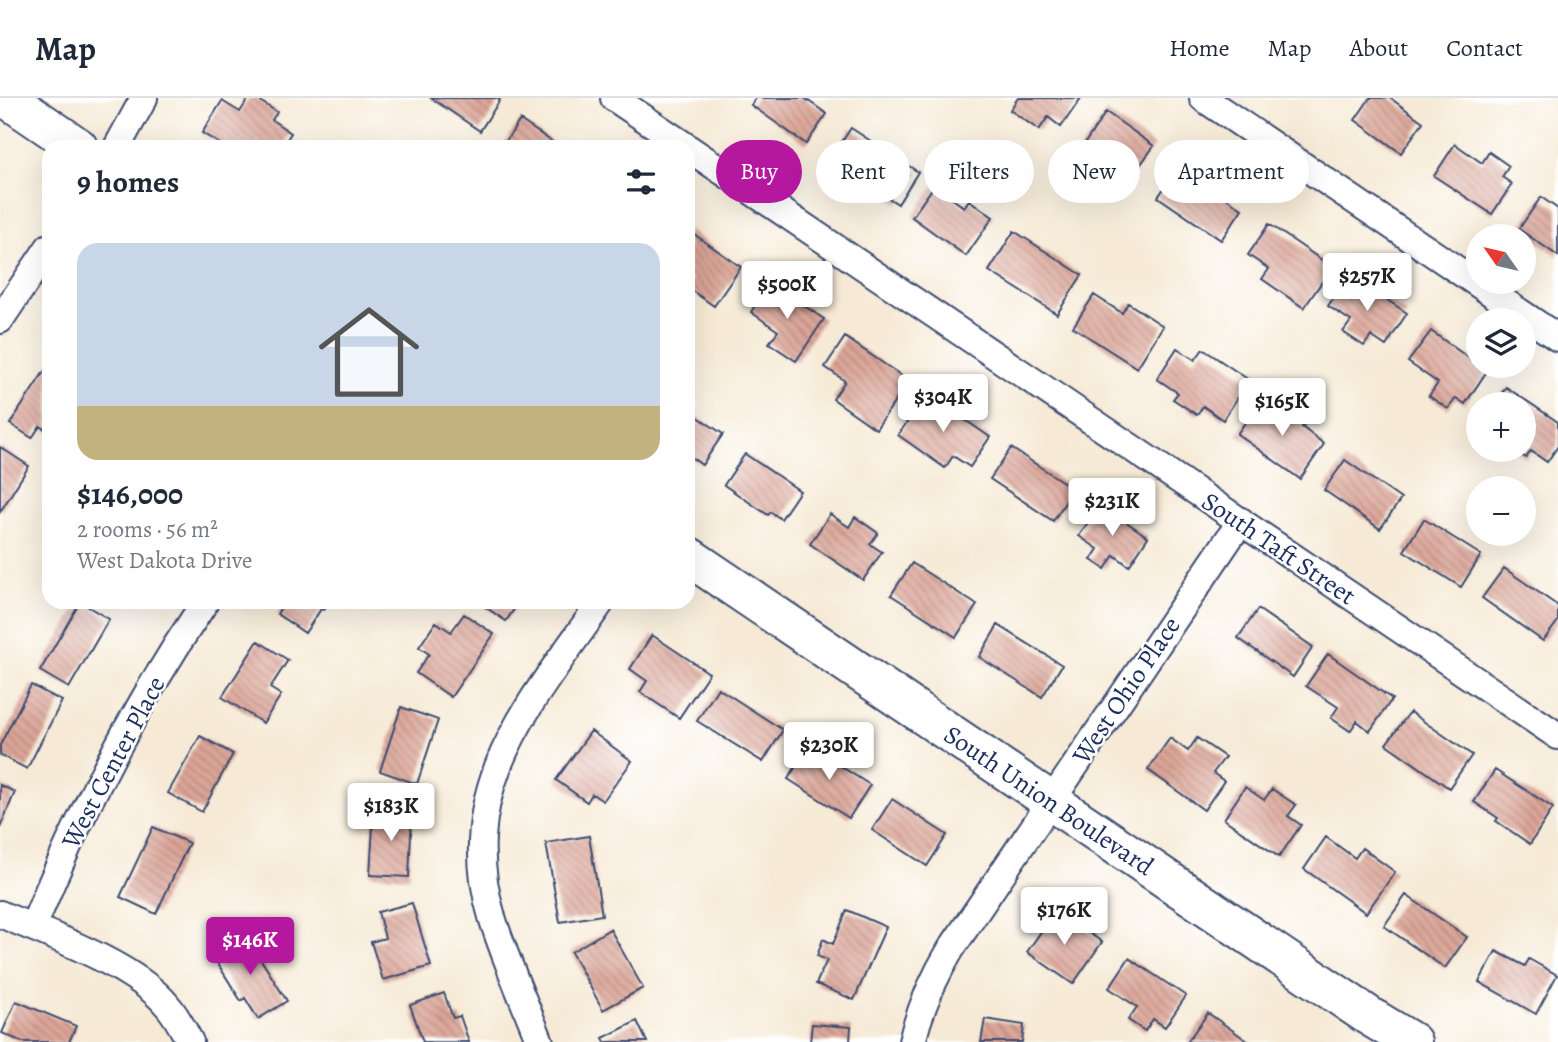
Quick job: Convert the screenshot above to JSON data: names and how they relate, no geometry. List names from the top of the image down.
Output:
{
  "streets": {
    "main road": ["South Union Boulevard"],
    "street": ["South Taft Street", "West Ohio Place", "West Center Place"]
  },
  "crossings": [
    ["South Taft Street", "West Ohio Place"],
    ["West Ohio Place", "South Union Boulevard"]
  ],
  "north": "top left",
  "page": {
    "header": "Map",
    "nav": [
      "Home",
      "Map",
      "About",
      "Contact"
    ],
    "chip": [
      "Buy",
      "Rent",
      "Filters",
      "New",
      "Apartment"
    ],
    "heading": "9 homes",
    "map_buttons": ["+", "−"],
    "list": [
      {
        "name": "$146,000",
        "note": "2 rooms · 56 m² · West Dakota Drive"
      }
    ],
    "price": [
      "$257K",
      "$500K",
      "$304K",
      "$165K",
      "$231K",
      "$230K",
      "$183K",
      "$176K",
      "$146K"
    ]
  }
}
